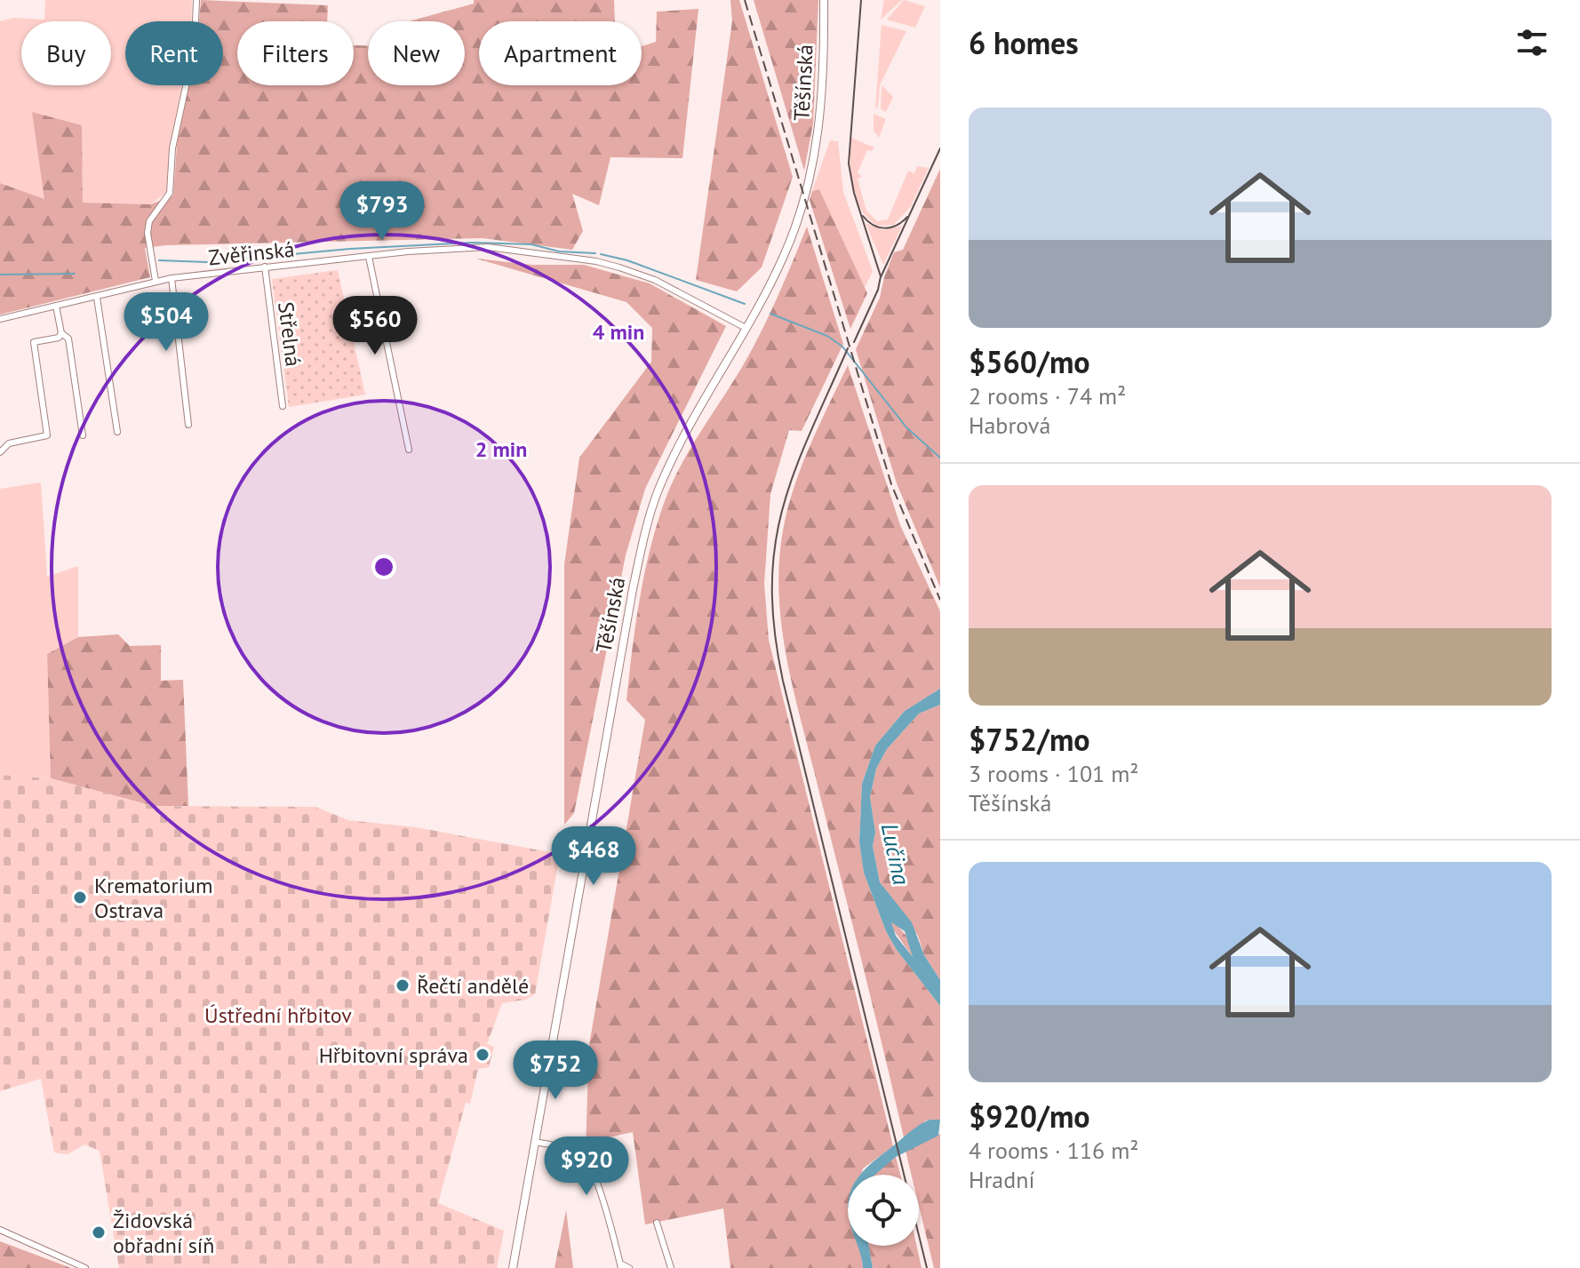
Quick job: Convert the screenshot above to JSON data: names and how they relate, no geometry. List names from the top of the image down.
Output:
{
  "streets": {
    "main road": ["Těšínská"],
    "street": ["Zvěřinská", "Střelná"]
  },
  "crossings": [
    ["Těšínská", "Zvěřinská"],
    ["Zvěřinská", "Střelná"]
  ],
  "water": ["Lučina"],
  "parks": ["Ústřední hřbitov"],
  "places": [
    "Krematorium Ostrava",
    "Řečtí andělé",
    "Hřbitovní správa",
    "Židovská obřadní síň"
  ],
  "page": {
    "heading": "6 homes",
    "chip": [
      "Buy",
      "Rent",
      "Filters",
      "New",
      "Apartment"
    ],
    "list": [
      {
        "name": "$560/mo",
        "note": "2 rooms · 74 m² · Habrová"
      },
      {
        "name": "$752/mo",
        "note": "3 rooms · 101 m² · Těšínská"
      },
      {
        "name": "$920/mo",
        "note": "4 rooms · 116 m² · Hradní"
      }
    ],
    "price": [
      "$793",
      "$504",
      "$560",
      "$468",
      "$752",
      "$920"
    ]
  },
  "rings": ["4 min", "2 min"]
}
